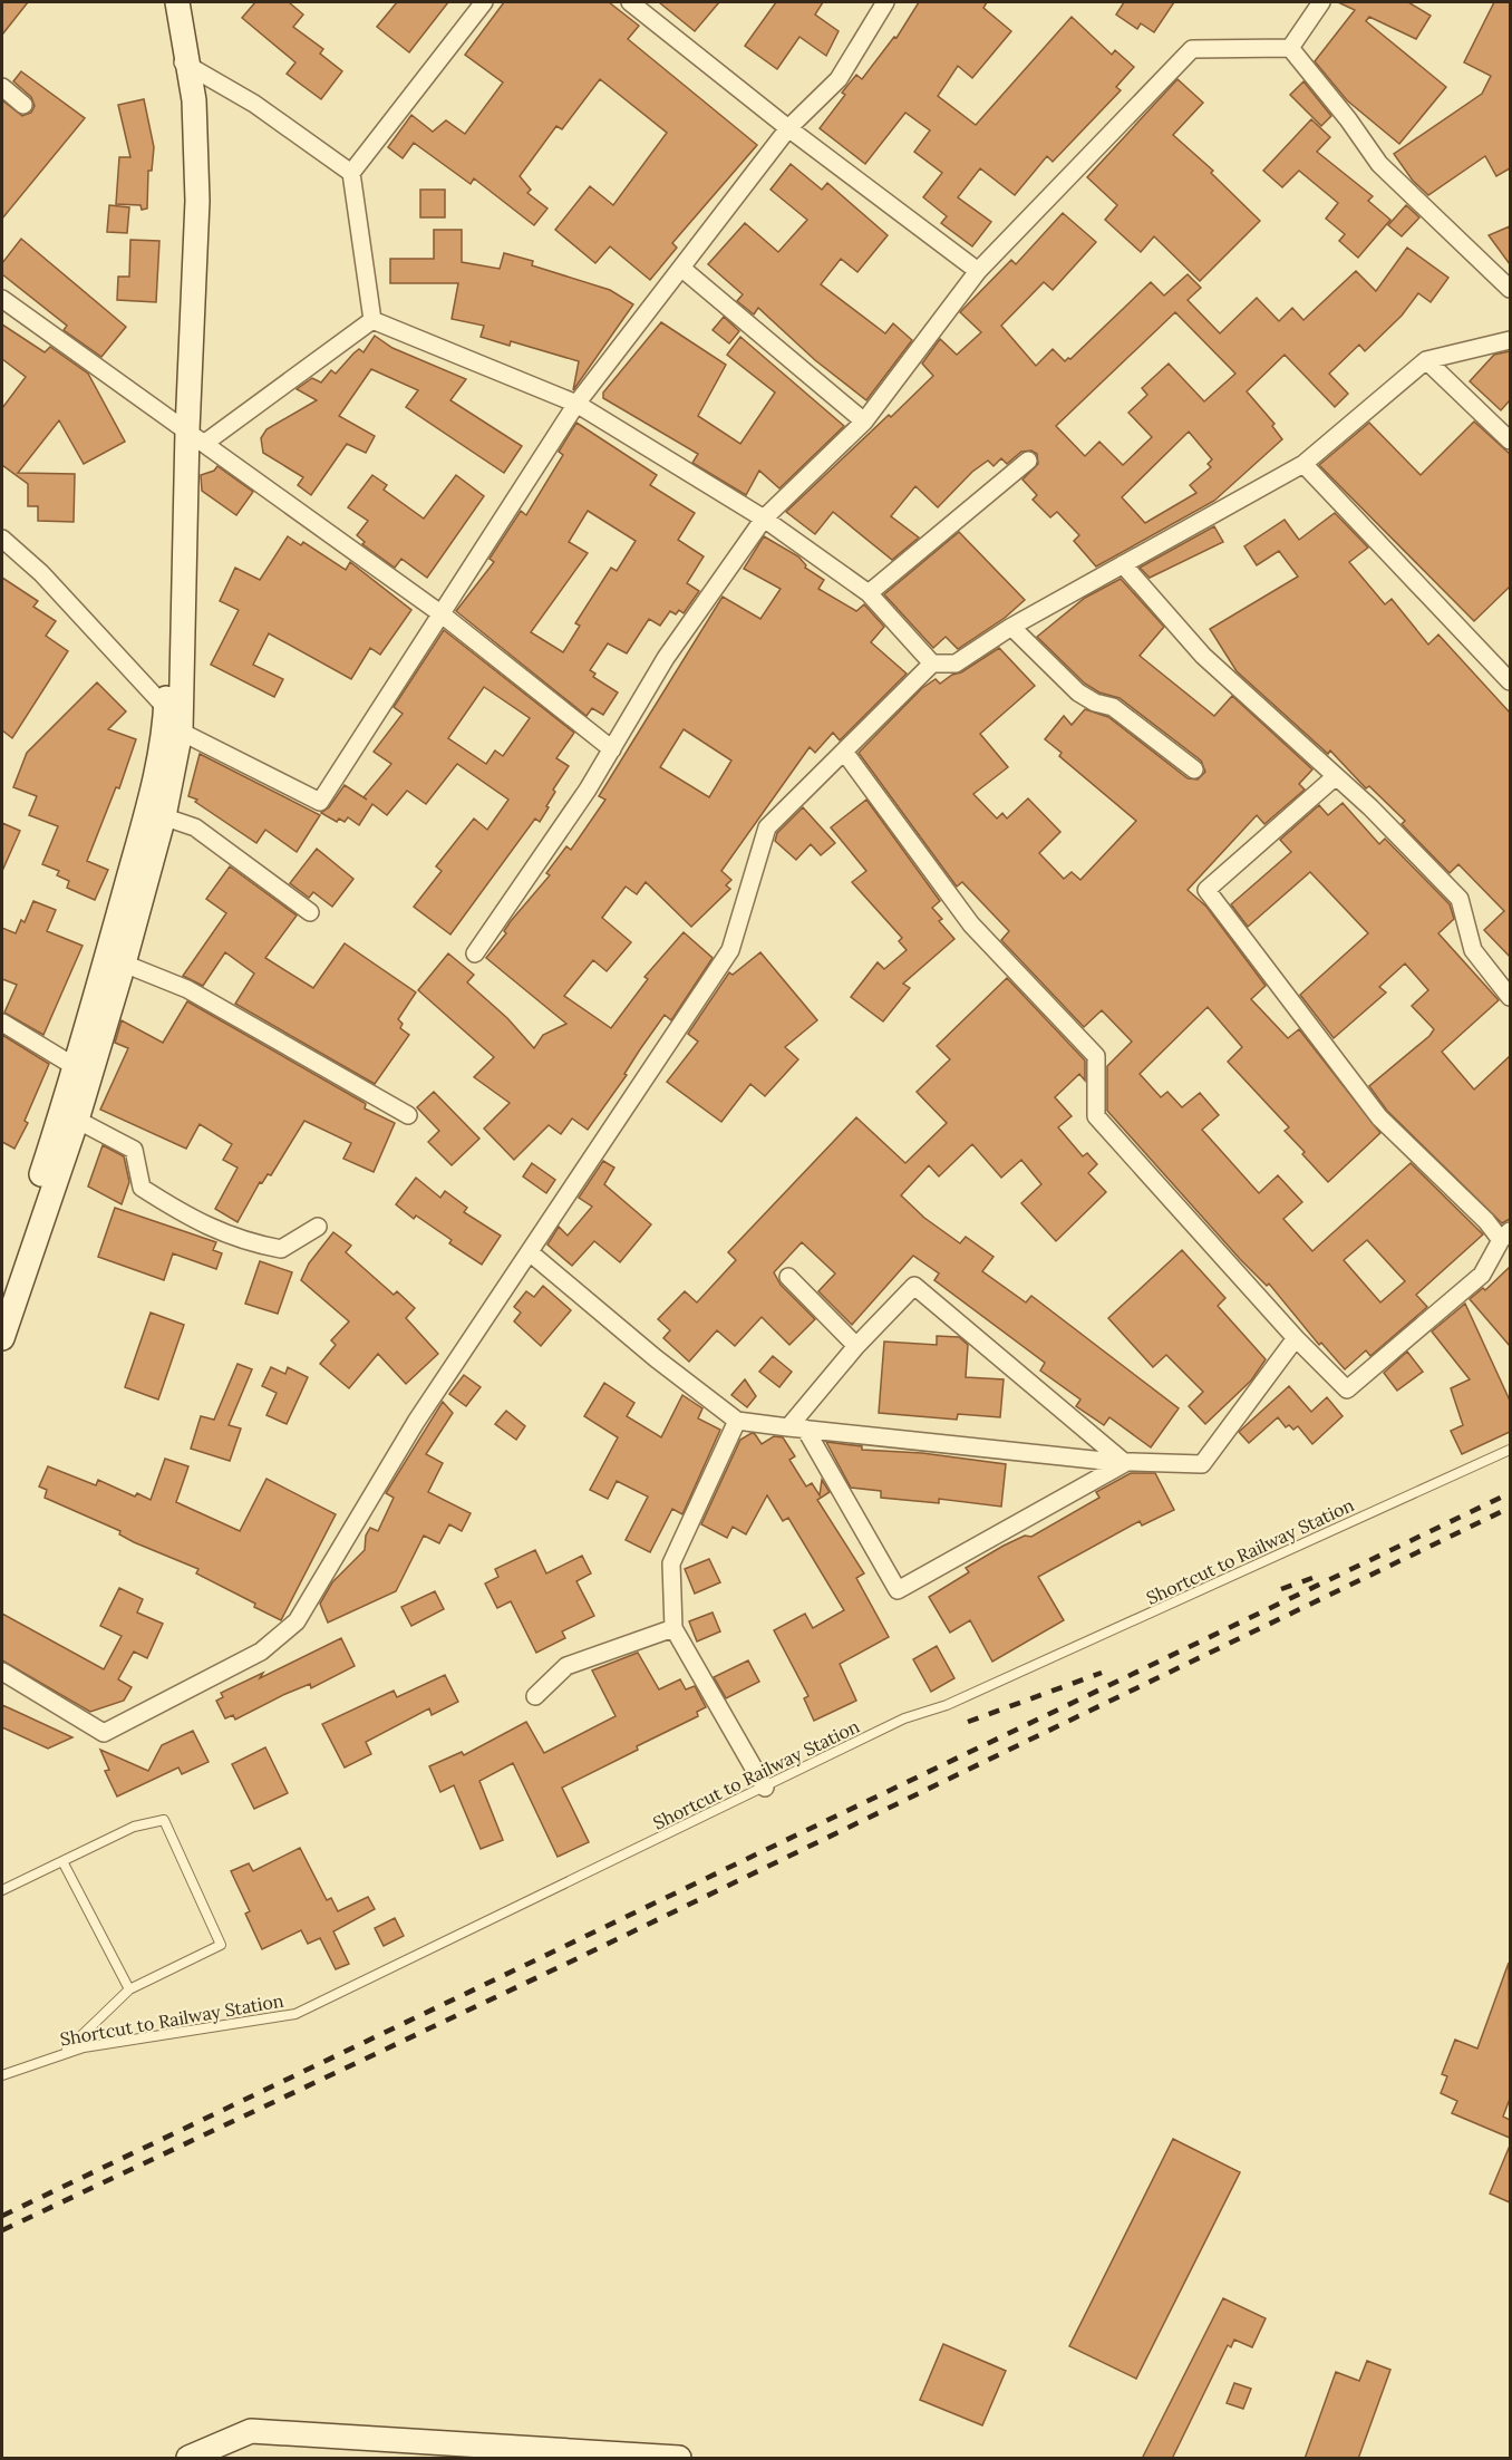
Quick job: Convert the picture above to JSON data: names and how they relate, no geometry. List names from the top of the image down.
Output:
{
  "streets": {
    "lane": ["Shortcut to Railway Station"]
  }
}
